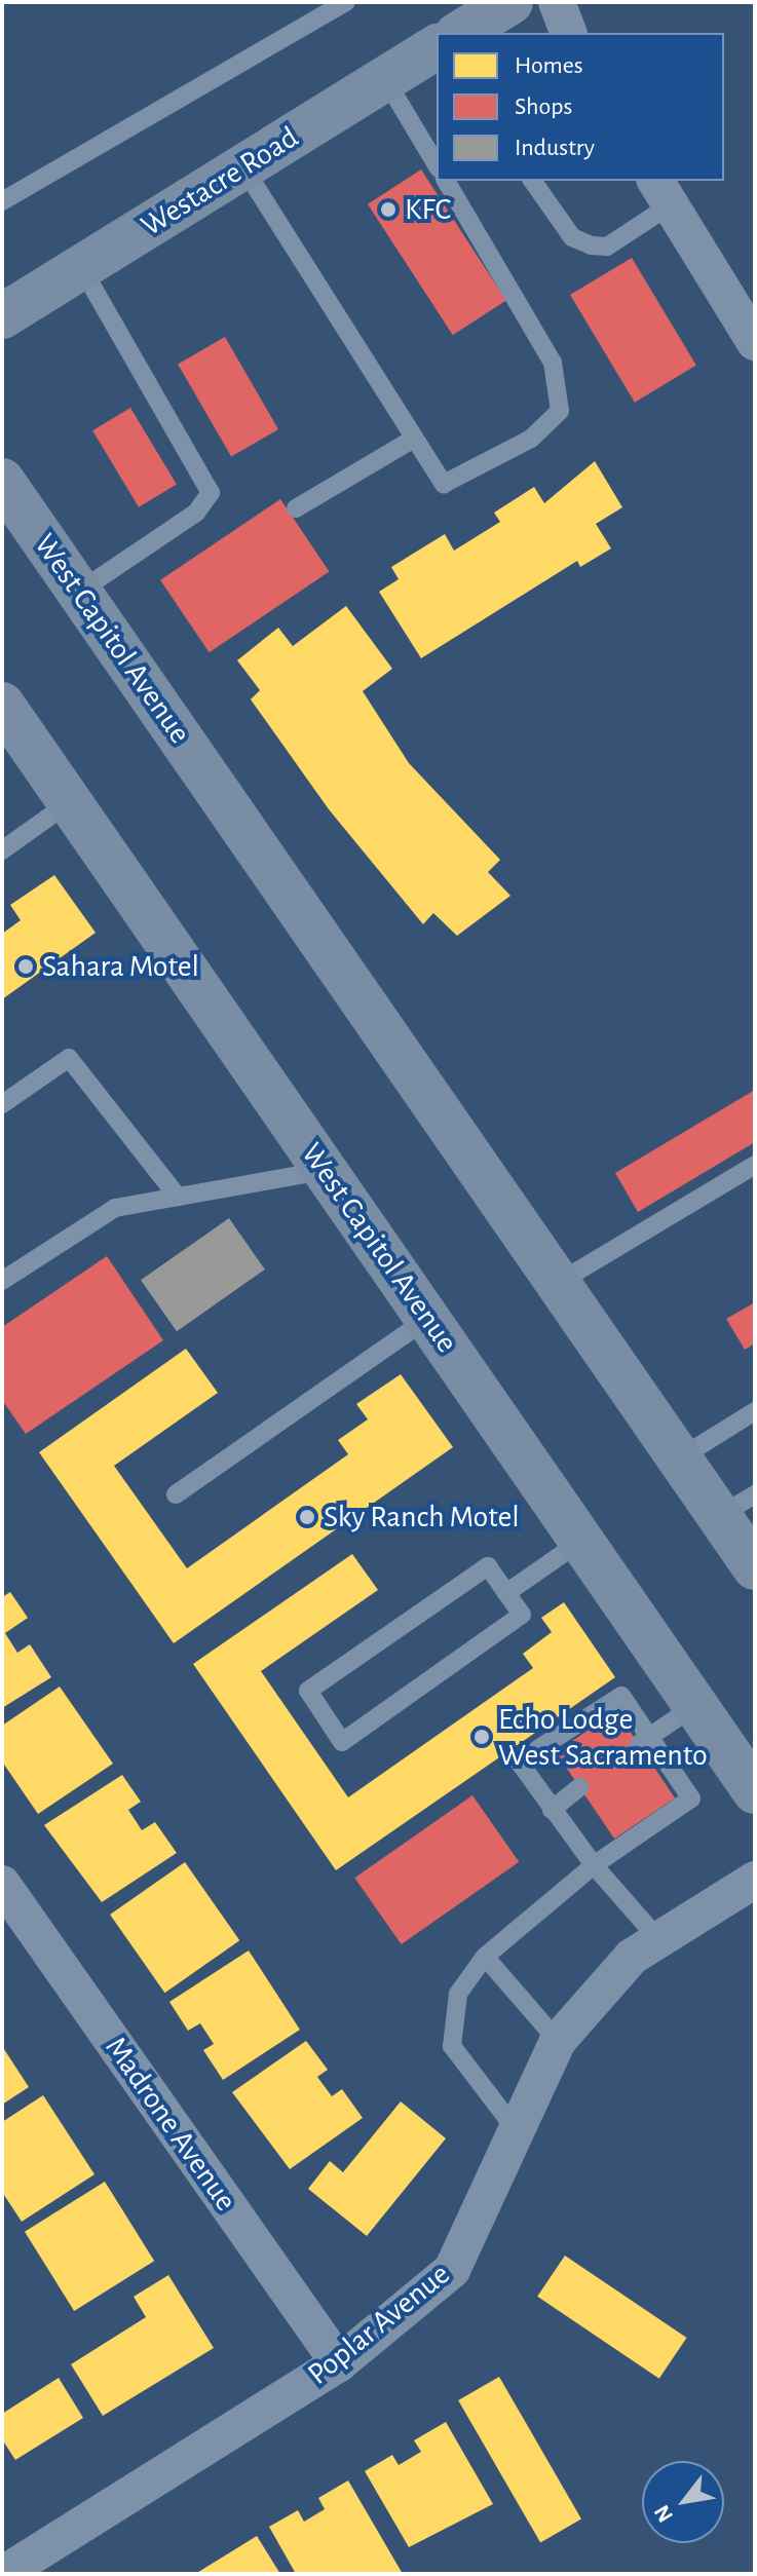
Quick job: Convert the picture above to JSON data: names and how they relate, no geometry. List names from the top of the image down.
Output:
{
  "streets": {
    "main road": ["Westacre Road", "West Capitol Avenue"],
    "street": ["Madrone Avenue", "Poplar Avenue"]
  },
  "crossings": [
    ["Madrone Avenue", "Poplar Avenue"]
  ],
  "places": [
    "KFC",
    "Sahara Motel",
    "Sky Ranch Motel",
    "Echo Lodge West Sacramento"
  ],
  "legend": ["Homes", "Shops", "Industry"],
  "north": "bottom left"
}
